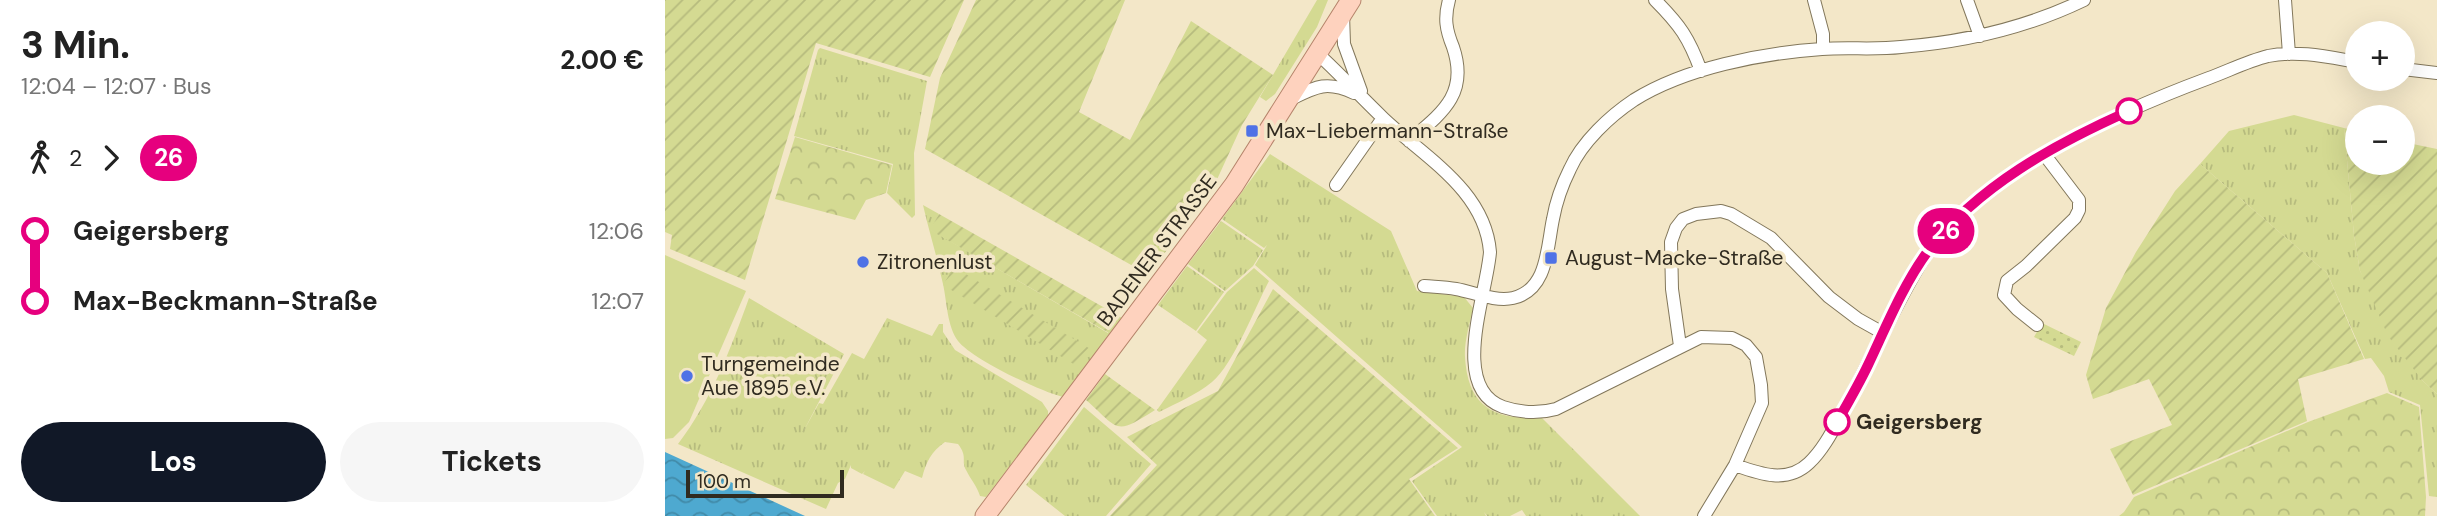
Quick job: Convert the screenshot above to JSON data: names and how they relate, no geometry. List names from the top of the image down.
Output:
{
  "streets": {
    "main road": ["BADENER STRASSE"]
  },
  "places": {
    "transit": ["Max-Liebermann-Straße", "August-Macke-Straße"],
    "other": ["Zitronenlust", "Turngemeinde Aue 1895 e.V.", "Geigersberg"]
  },
  "lines": ["bus line 26"],
  "scale_bar": "100 m",
  "page": {
    "heading": ["3 Min.", "12:04 – 12:07 · Bus", "2.00 €"],
    "on_map": "26",
    "map_buttons": ["+", "−"],
    "legs": ["2", "26"],
    "list": [
      {
        "name": "Geigersberg",
        "value": "12:06"
      },
      {
        "name": "Max-Beckmann-Straße",
        "value": "12:07"
      }
    ],
    "buttons": ["Los", "Tickets"],
    "scale": "100 m"
  }
}
